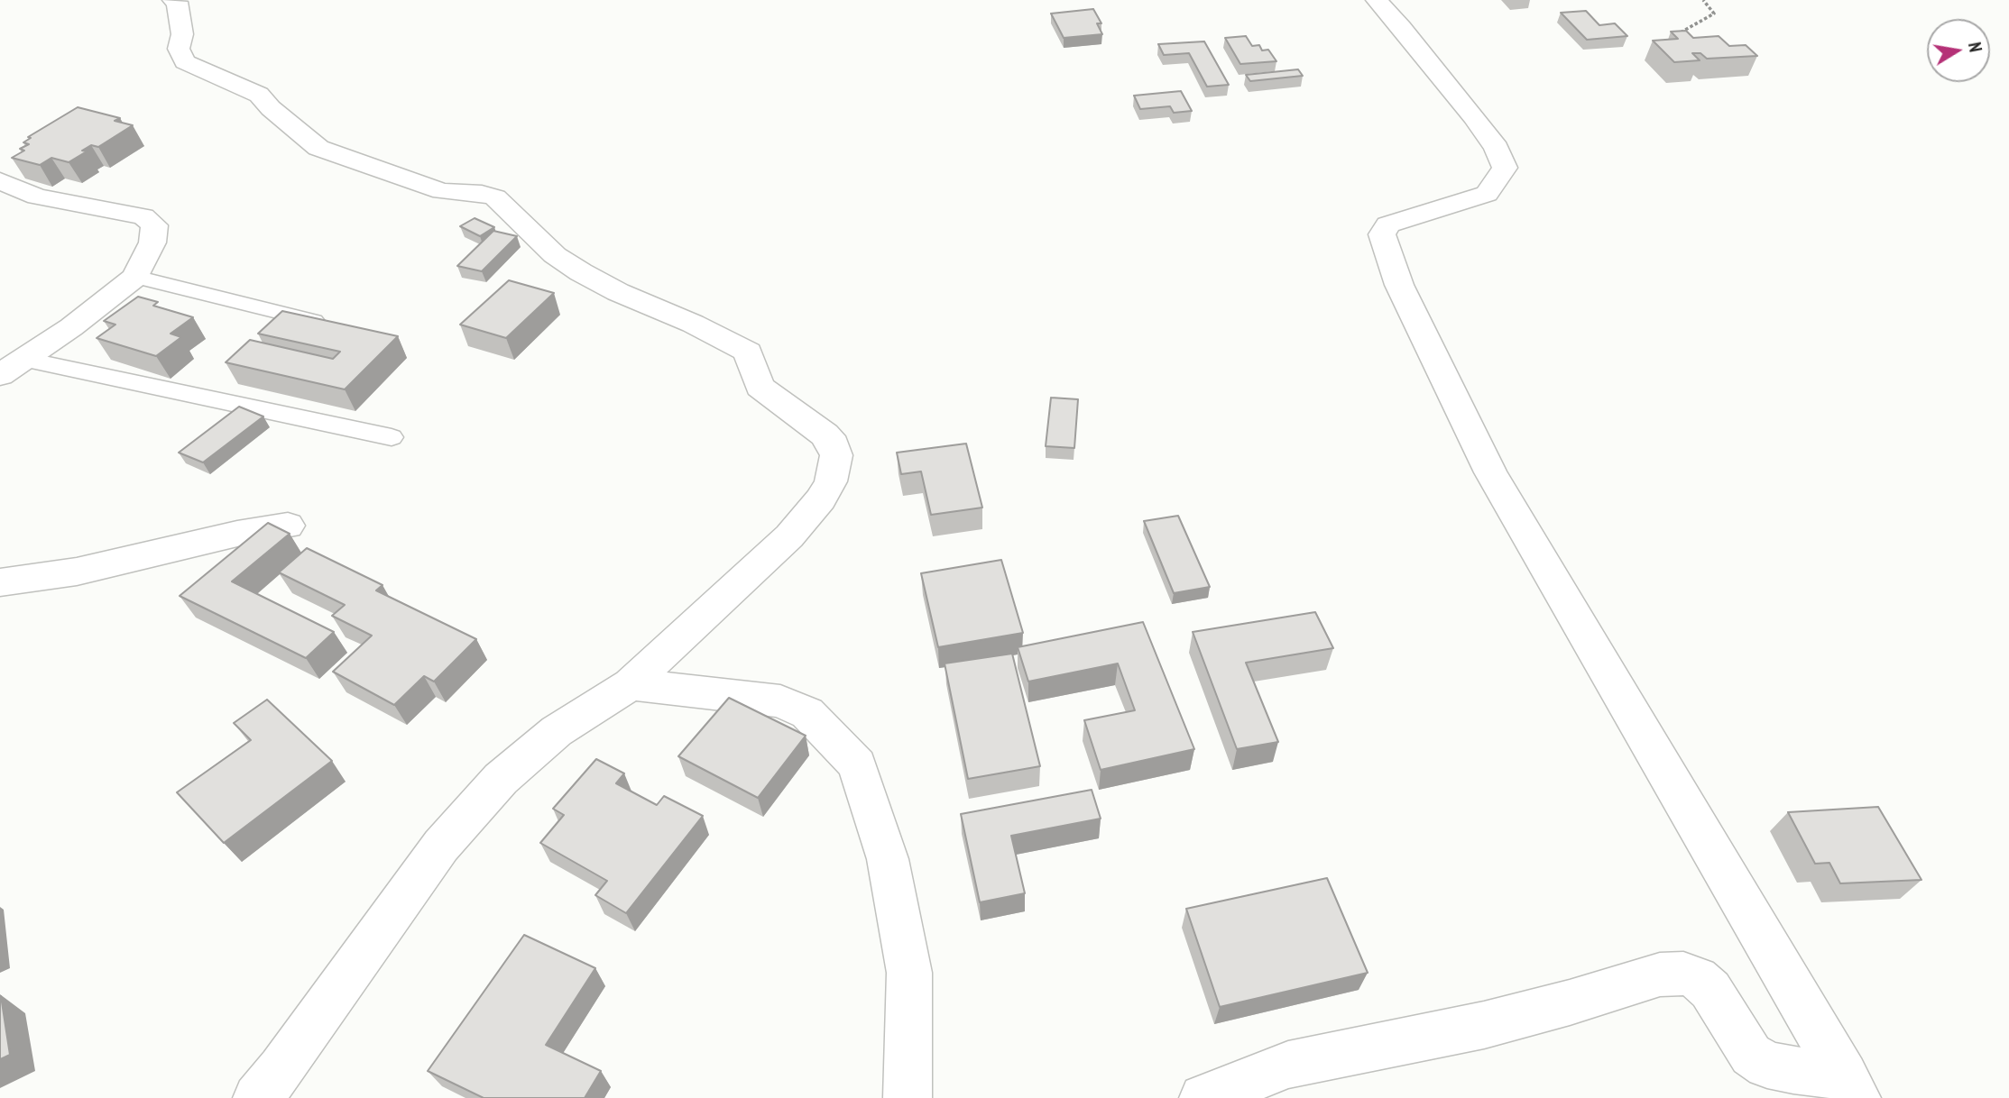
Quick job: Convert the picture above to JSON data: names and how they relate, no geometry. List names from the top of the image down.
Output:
{
  "north": "right"
}
